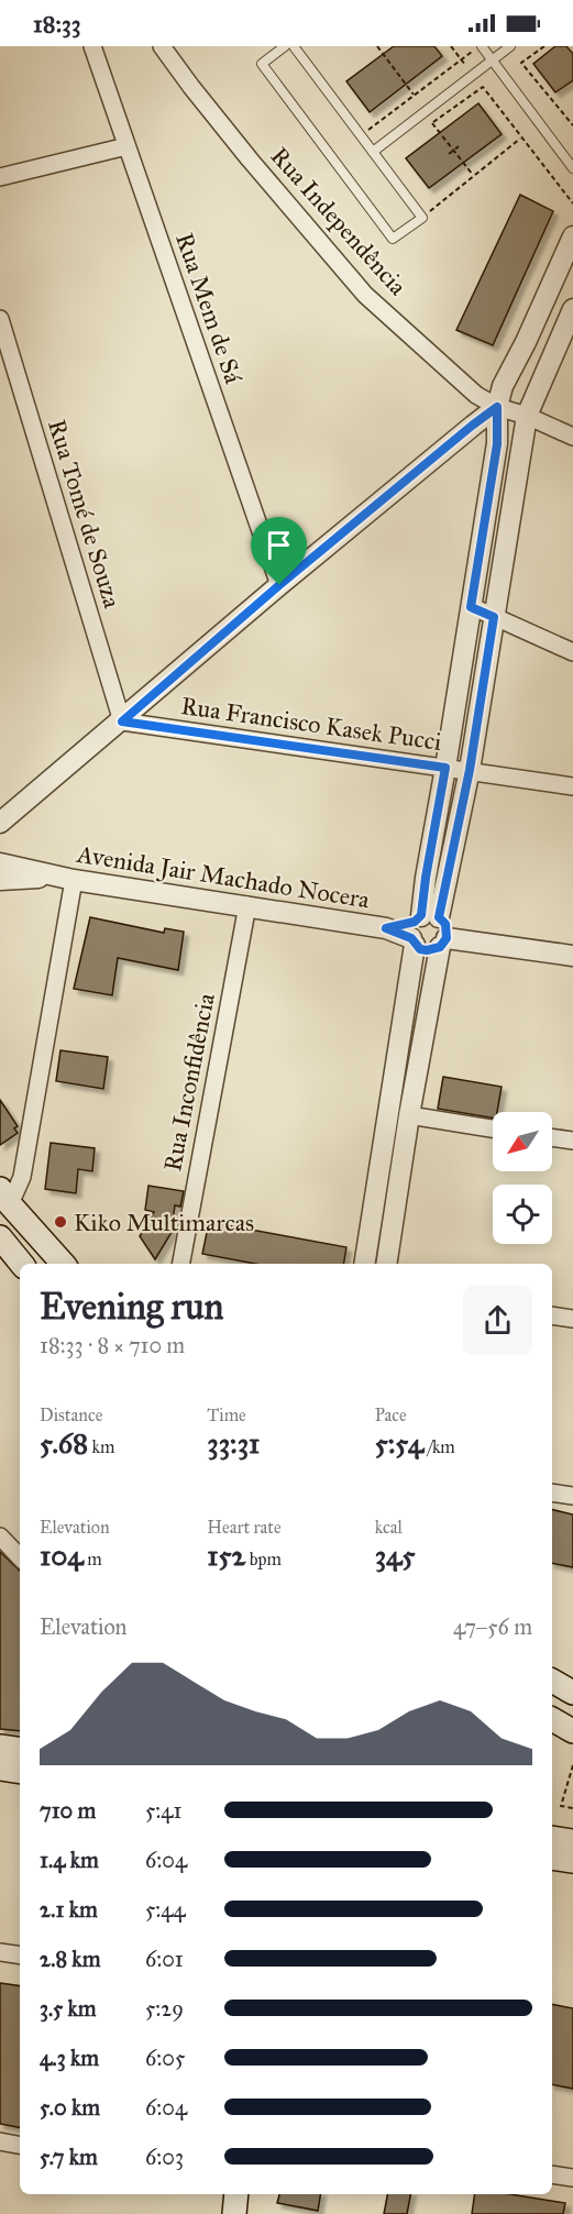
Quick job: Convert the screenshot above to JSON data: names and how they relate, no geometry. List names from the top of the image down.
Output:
{
  "streets": {
    "street": [
      "Rua Independência",
      "Rua Mem de Sá",
      "Rua Tomé de Souza",
      "Rua Francisco Kasek Pucci",
      "Avenida Jair Machado Nocera",
      "Rua Inconfidência"
    ]
  },
  "crossings": [
    ["Rua Tomé de Souza", "Rua Francisco Kasek Pucci"],
    ["Avenida Jair Machado Nocera", "Rua Inconfidência"]
  ],
  "places": ["Kiko Multimarcas"],
  "north": "bottom left",
  "page": {
    "status": "18:33",
    "heading": ["Evening run", "18:33 · 8 × 710 m"],
    "stats": [
      ["Distance", "5.68 km"],
      ["Time", "33:31"],
      ["Pace", "5:54 /km"],
      ["Elevation", "104 m"],
      ["Heart rate", "152 bpm"],
      ["kcal", "345"]
    ],
    "chart": ["Elevation", "47–56 m"],
    "list": [
      {
        "name": "710 m",
        "note": "5:41"
      },
      {
        "name": "1.4 km",
        "note": "6:04"
      },
      {
        "name": "2.1 km",
        "note": "5:44"
      },
      {
        "name": "2.8 km",
        "note": "6:01"
      },
      {
        "name": "3.5 km",
        "note": "5:29"
      },
      {
        "name": "4.3 km",
        "note": "6:05"
      },
      {
        "name": "5.0 km",
        "note": "6:04"
      },
      {
        "name": "5.7 km",
        "note": "6:03"
      }
    ]
  }
}
